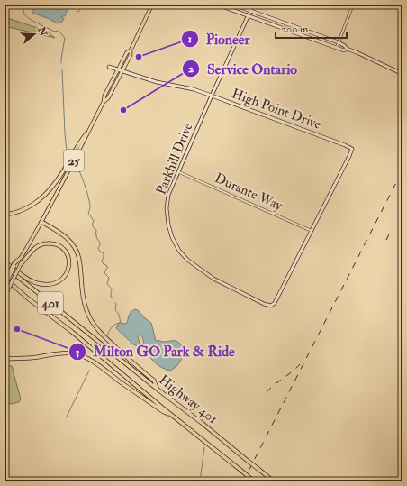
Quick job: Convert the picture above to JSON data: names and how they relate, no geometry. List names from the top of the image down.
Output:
{
  "streets": {
    "highway": ["401", "Highway 401"],
    "main road": ["25"],
    "street": ["High Point Drive", "Parkhill Drive", "Durante Way"]
  },
  "crossings": [
    ["High Point Drive", "Parkhill Drive"],
    ["High Point Drive", "25"],
    ["Parkhill Drive", "Durante Way"]
  ],
  "places": ["Pioneer", "Service Ontario", "Milton GO Park & Ride"],
  "scale_bar": "200 m",
  "north": "right"
}
